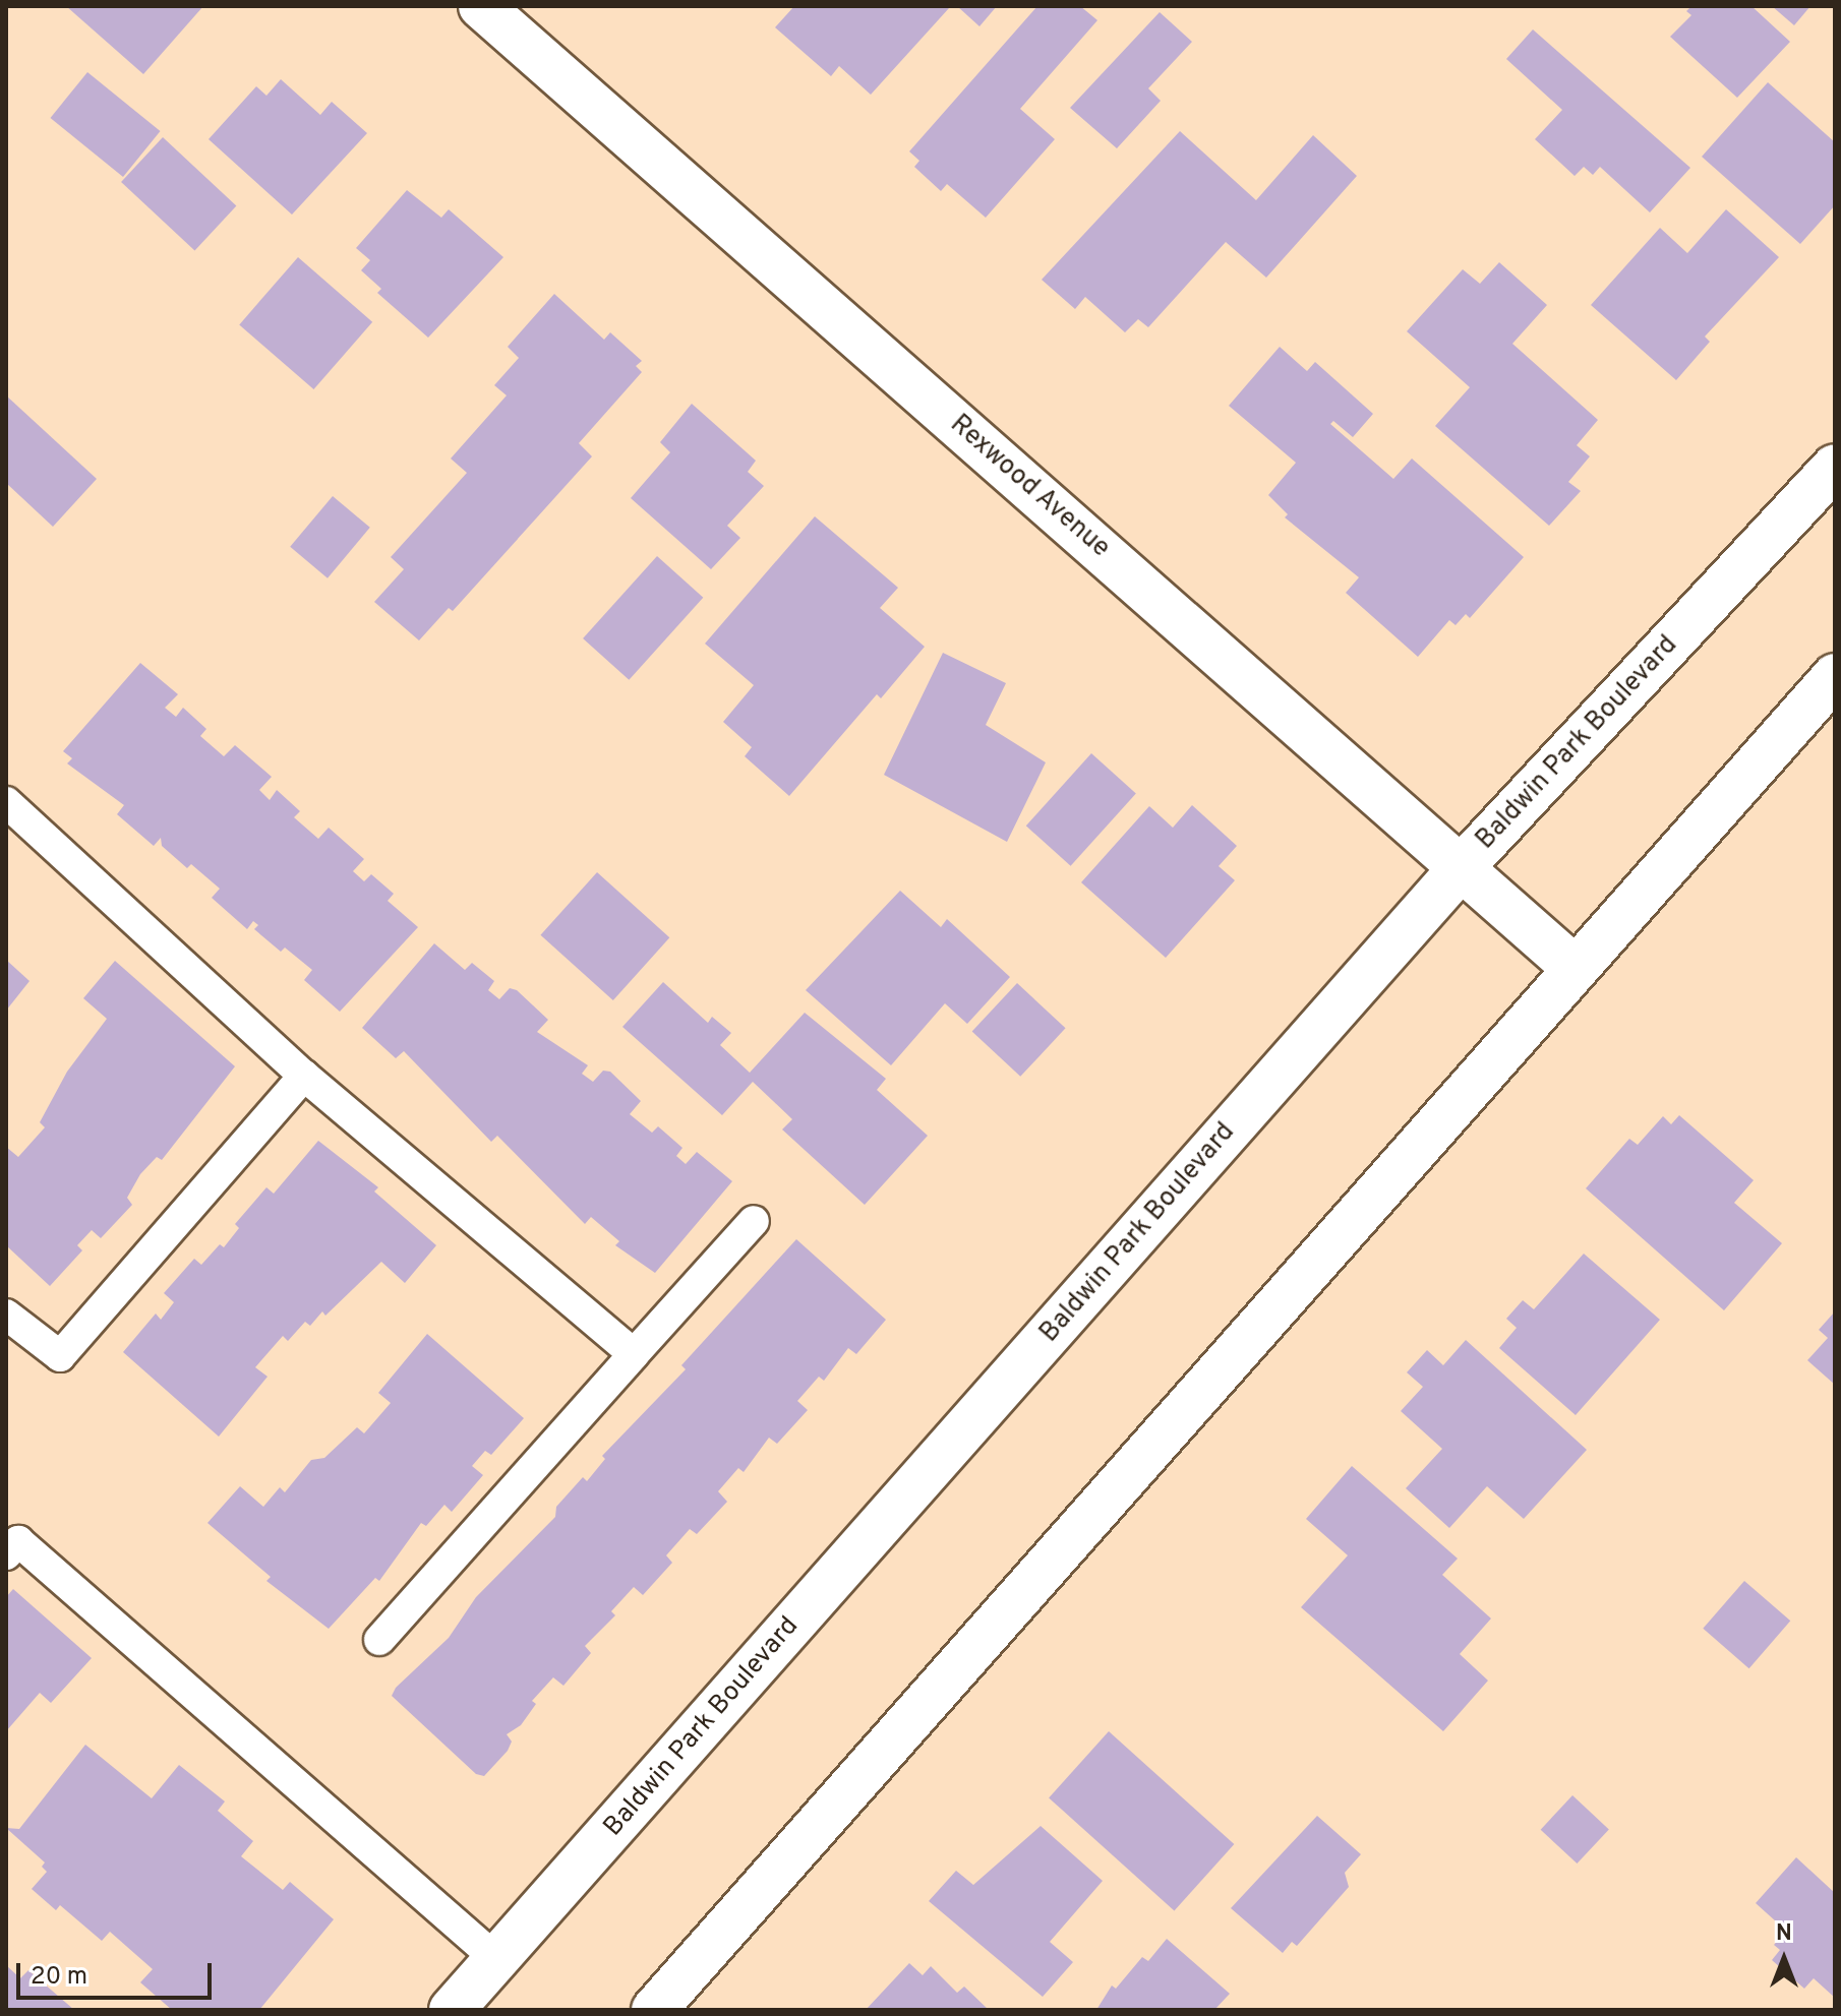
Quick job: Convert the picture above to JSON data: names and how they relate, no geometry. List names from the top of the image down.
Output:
{
  "streets": {
    "main road": ["Rexwood Avenue", "Baldwin Park Boulevard"]
  },
  "crossings": [
    ["Rexwood Avenue", "Baldwin Park Boulevard"]
  ],
  "scale_bar": "20 m",
  "north": "top"
}
